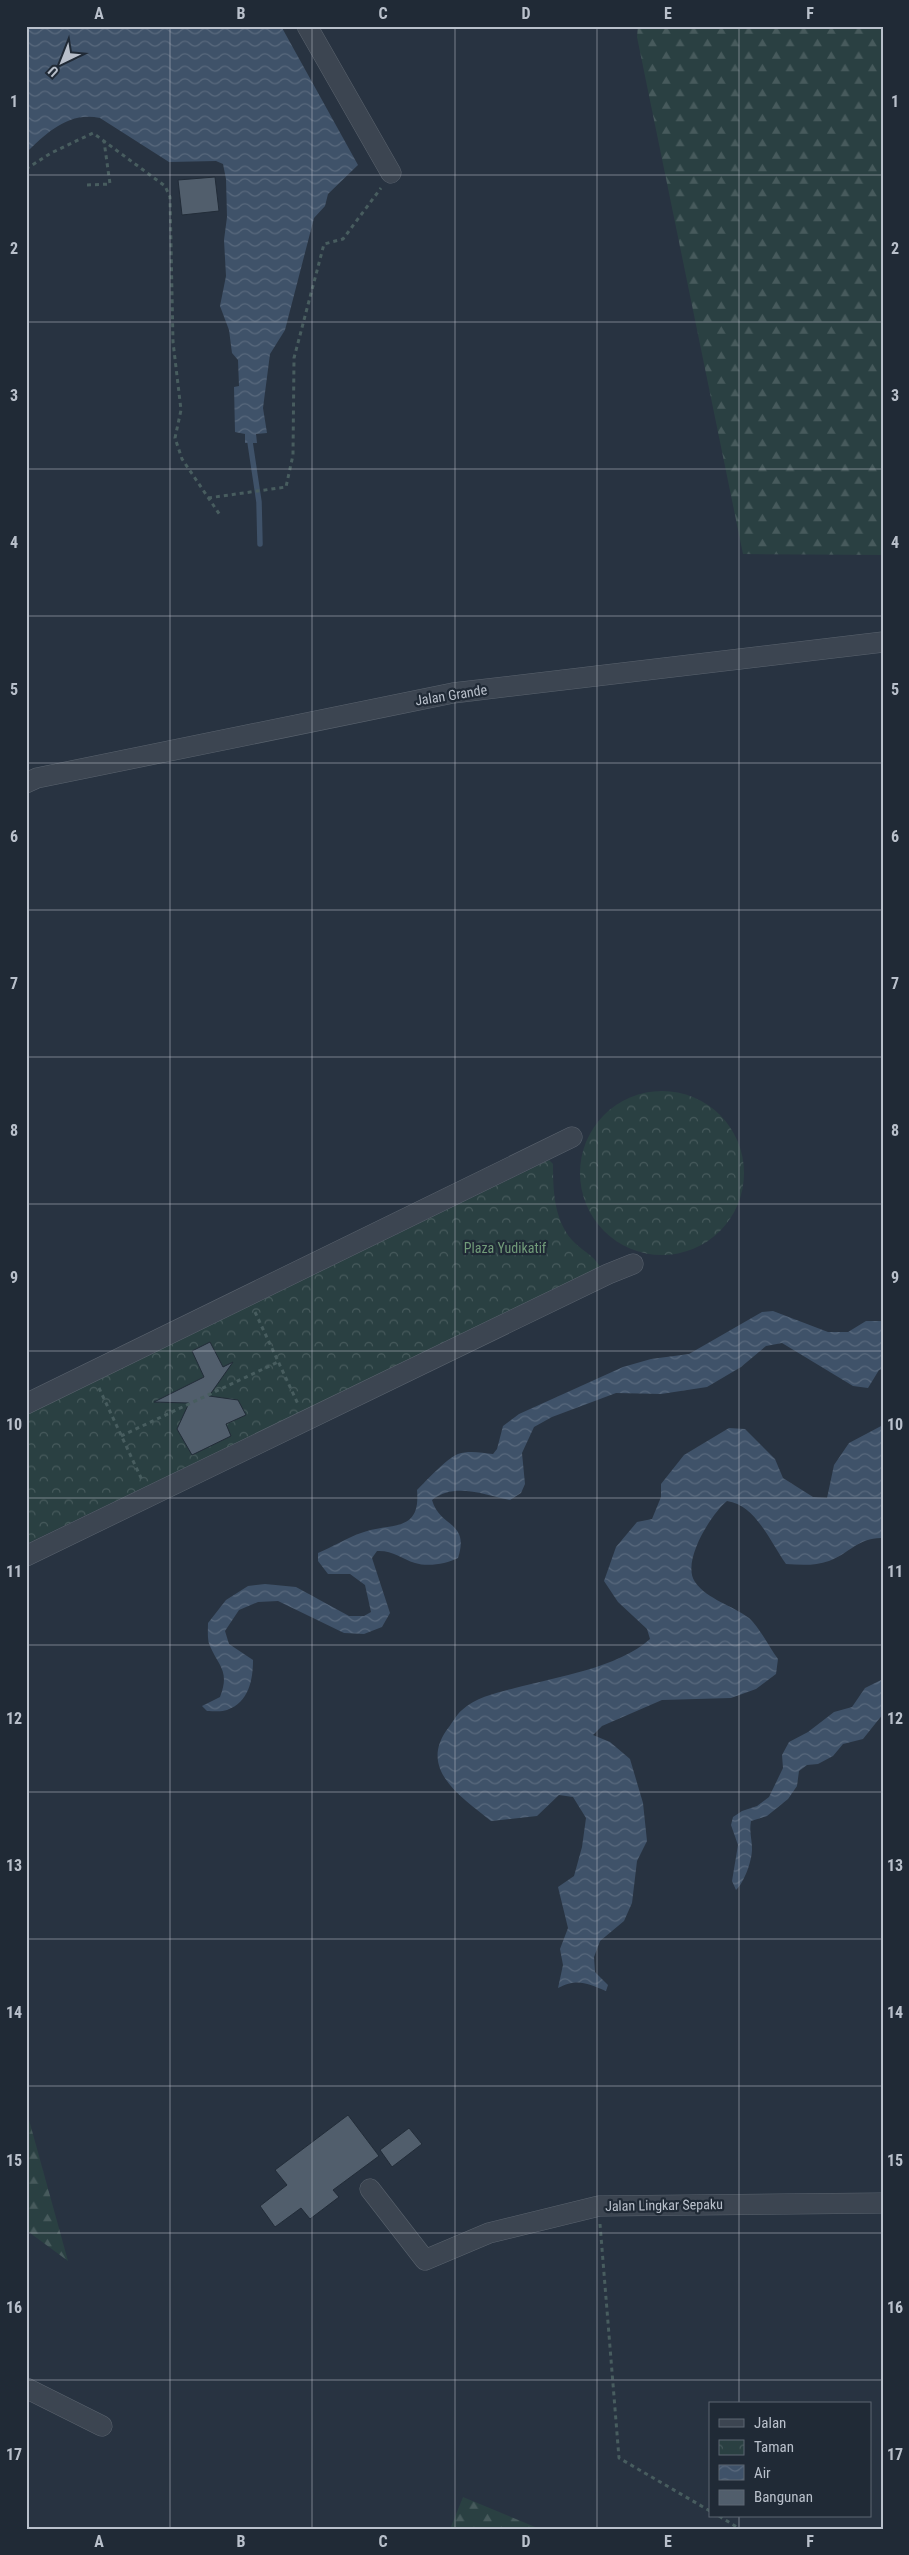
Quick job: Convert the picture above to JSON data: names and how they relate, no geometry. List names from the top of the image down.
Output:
{
  "streets": {
    "street": ["Jalan Grande", "Jalan Lingkar Sepaku"]
  },
  "parks": ["Plaza Yudikatif"],
  "legend": [
    "Jalan",
    "Taman",
    "Air",
    "Bangunan"
  ],
  "north": "bottom left",
  "grid": {
    "columns": [
      "A",
      "B",
      "C",
      "D",
      "E",
      "F"
    ],
    "rows": [
      "1",
      "2",
      "3",
      "4",
      "5",
      "6",
      "7",
      "8",
      "9",
      "10",
      "11",
      "12",
      "13",
      "14",
      "15",
      "16",
      "17"
    ]
  }
}
